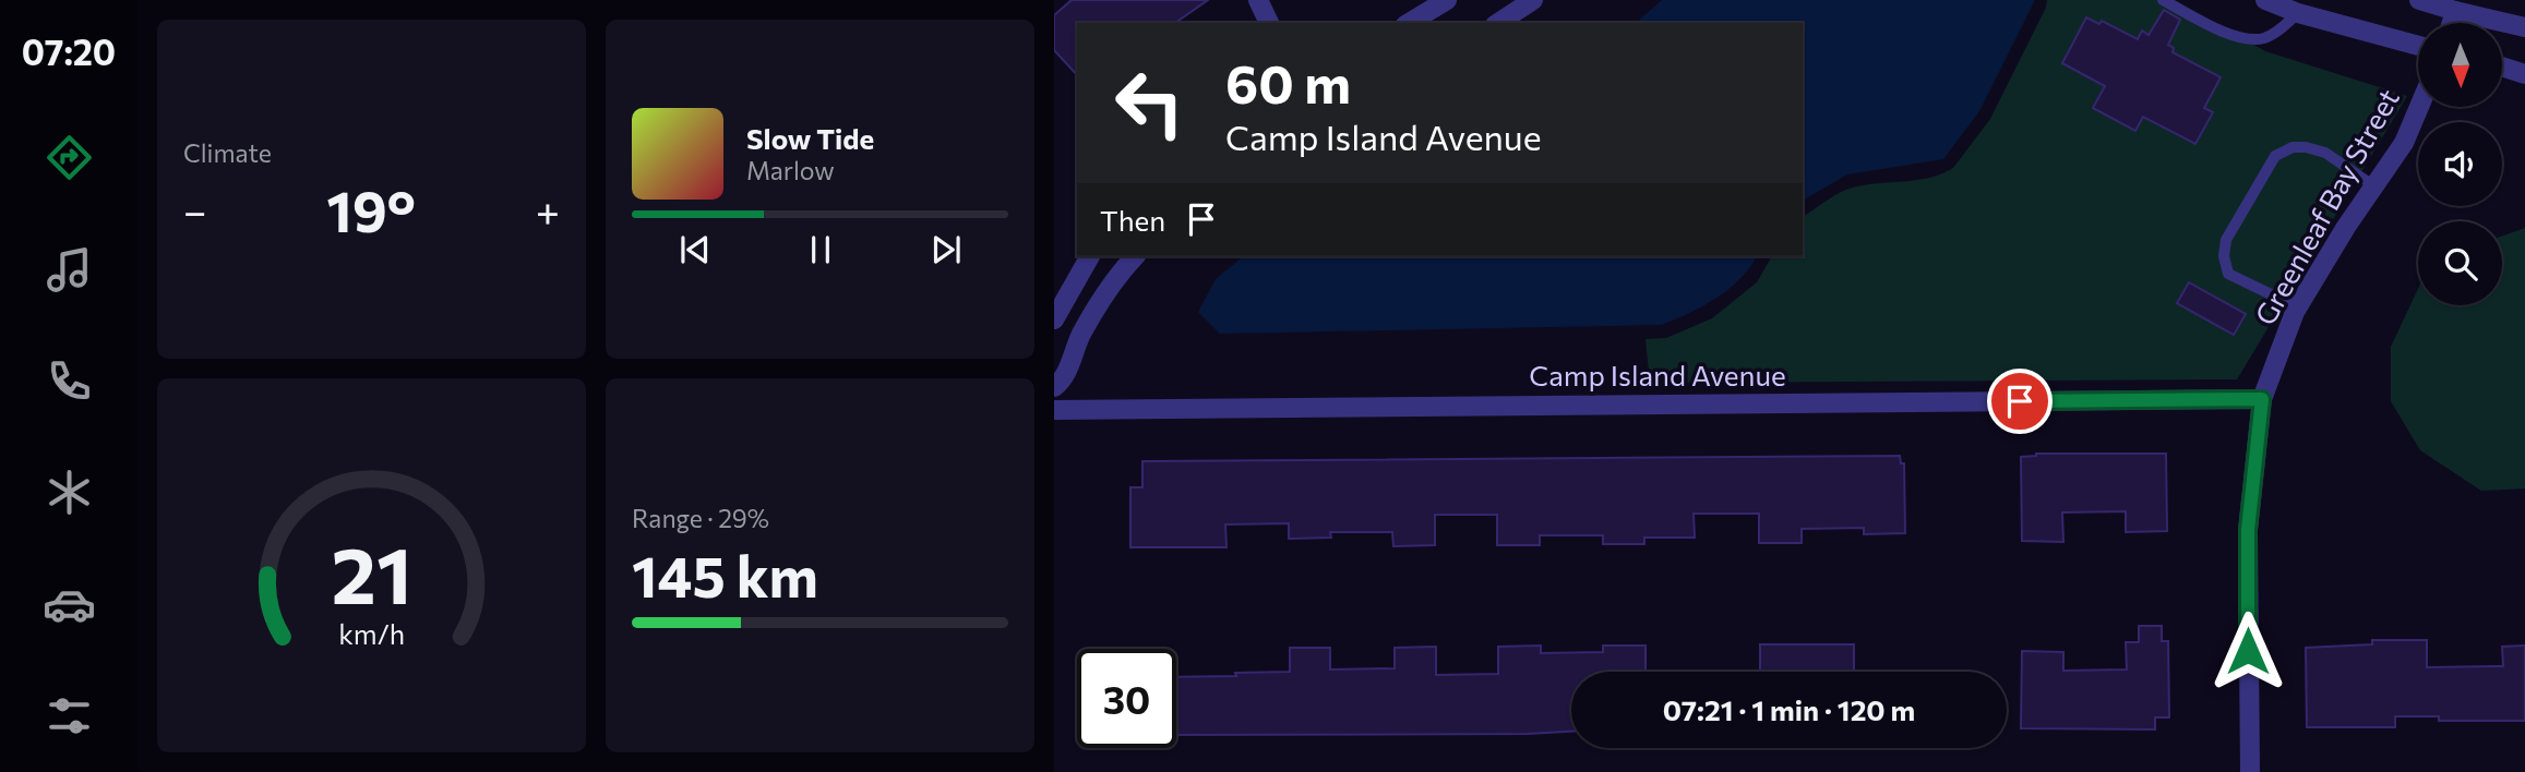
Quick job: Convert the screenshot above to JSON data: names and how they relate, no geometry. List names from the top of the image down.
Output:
{
  "streets": {
    "street": ["Greenleaf Bay Street", "Camp Island Avenue"]
  },
  "crossings": [
    ["Greenleaf Bay Street", "Camp Island Avenue"]
  ],
  "north": "bottom",
  "page": {
    "tabs": "07:20",
    "tile": [
      "Climate",
      ["Range · 29%", "145 km"]
    ],
    "turn": ["60 m", "Camp Island Avenue"],
    "song": ["Slow Tide", "Marlow"],
    "heat": ["−", "19°", "+"],
    "then": "Then",
    "limit": "30",
    "trip": "07:21 · 1 min · 120 m",
    "gauge": ["21", "km/h"]
  }
}
